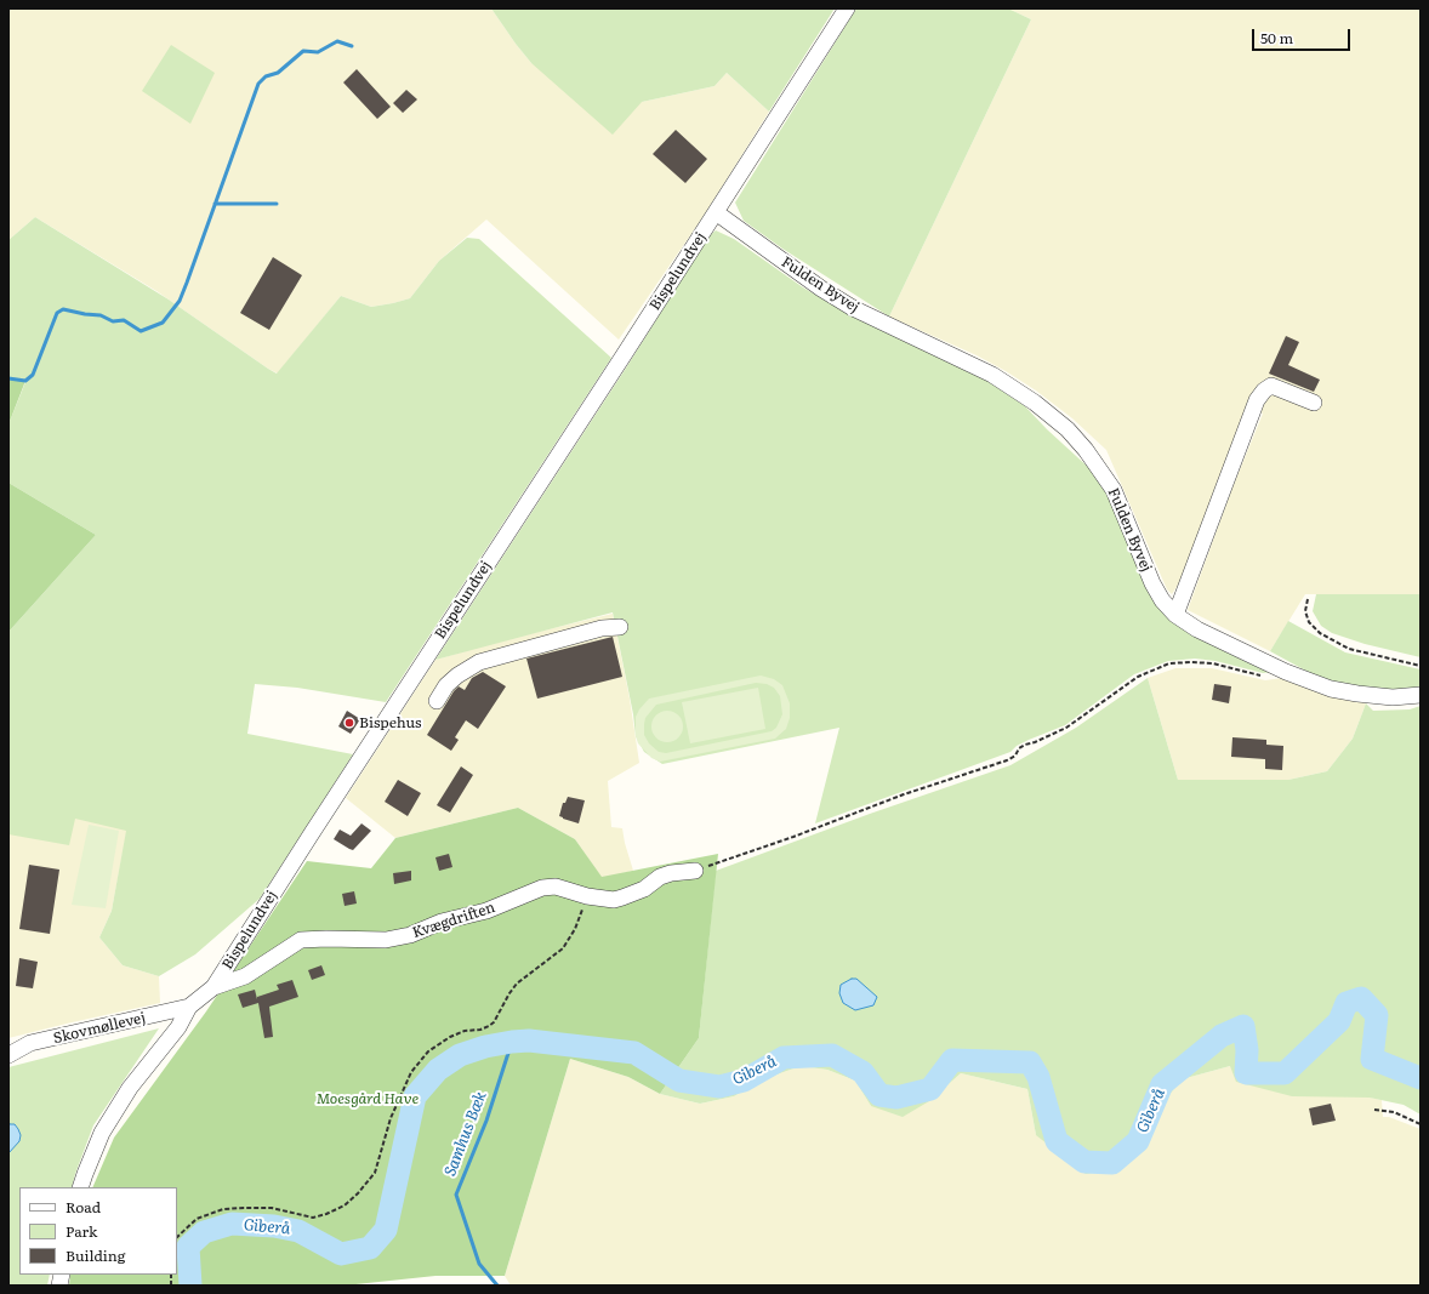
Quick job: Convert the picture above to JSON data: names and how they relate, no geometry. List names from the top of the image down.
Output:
{
  "streets": {
    "street": [
      "Bispelundvej",
      "Fulden Byvej",
      "Kvægdriften",
      "Skovmøllevej"
    ]
  },
  "crossings": [
    ["Bispelundvej", "Fulden Byvej"],
    ["Bispelundvej", "Kvægdriften"],
    ["Bispelundvej", "Skovmøllevej"]
  ],
  "water": ["Giberå", "Samhus Bæk"],
  "parks": ["Moesgård Have"],
  "places": ["Bispehus"],
  "legend": ["Road", "Park", "Building"],
  "scale_bar": "50 m"
}
